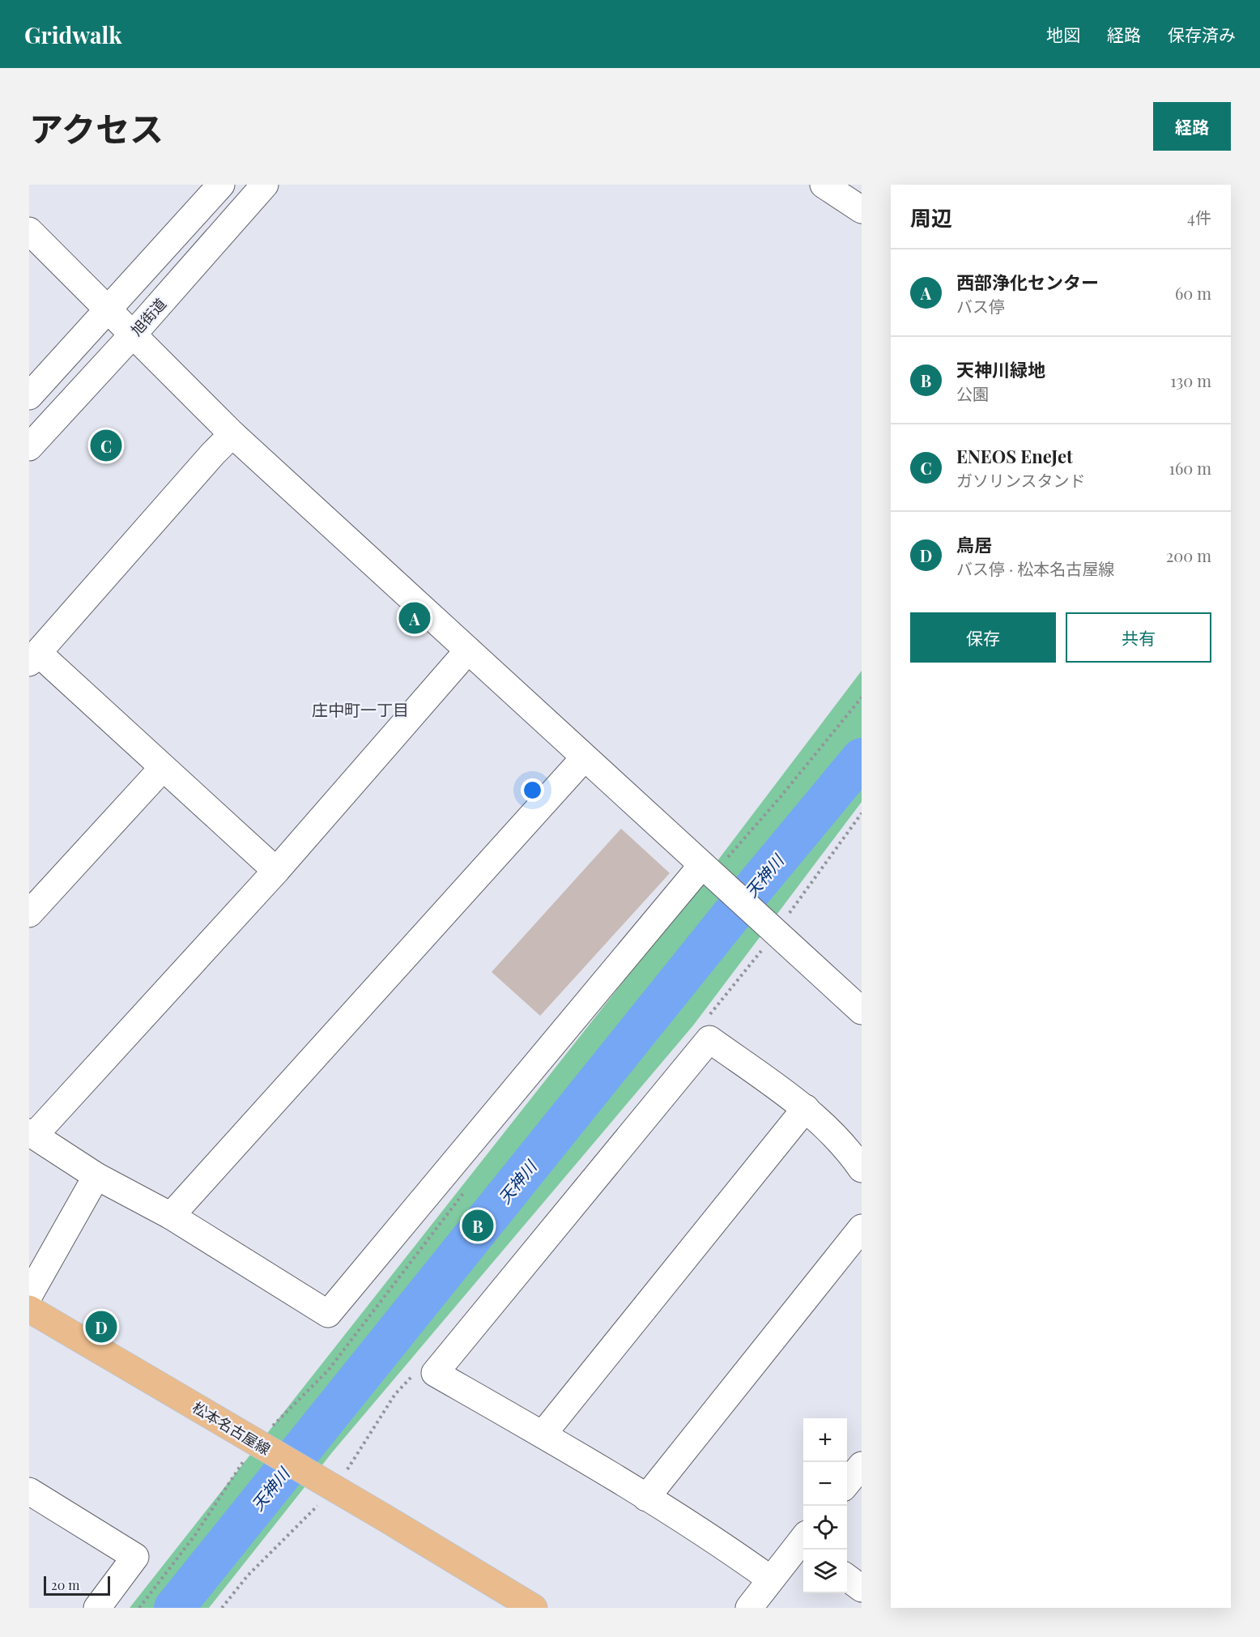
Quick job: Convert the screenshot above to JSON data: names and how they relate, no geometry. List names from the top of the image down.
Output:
{
  "streets": {
    "main road": ["松本名古屋線"],
    "street": ["旭街道"]
  },
  "districts": ["庄中町一丁目"],
  "water": ["天神川"],
  "scale_bar": "20 m",
  "page": {
    "header": "Gridwalk",
    "nav": ["地図", "経路", "保存済み"],
    "title": "アクセス",
    "buttons": [
      "経路",
      ["保存", "共有"]
    ],
    "heading": ["周辺", "4件"],
    "list": [
      {
        "mark": "A",
        "name": "西部浄化センター",
        "note": "バス停",
        "value": "60 m"
      },
      {
        "mark": "B",
        "name": "天神川緑地",
        "note": "公園",
        "value": "130 m"
      },
      {
        "mark": "C",
        "name": "ENEOS EneJet",
        "note": "ガソリンスタンド",
        "value": "160 m"
      },
      {
        "mark": "D",
        "name": "鳥居",
        "note": "バス停 · 松本名古屋線",
        "value": "200 m"
      }
    ],
    "pins": [
      "C",
      "A",
      "B",
      "D"
    ],
    "map_buttons": ["+", "−"],
    "scale": "20 m"
  }
}
